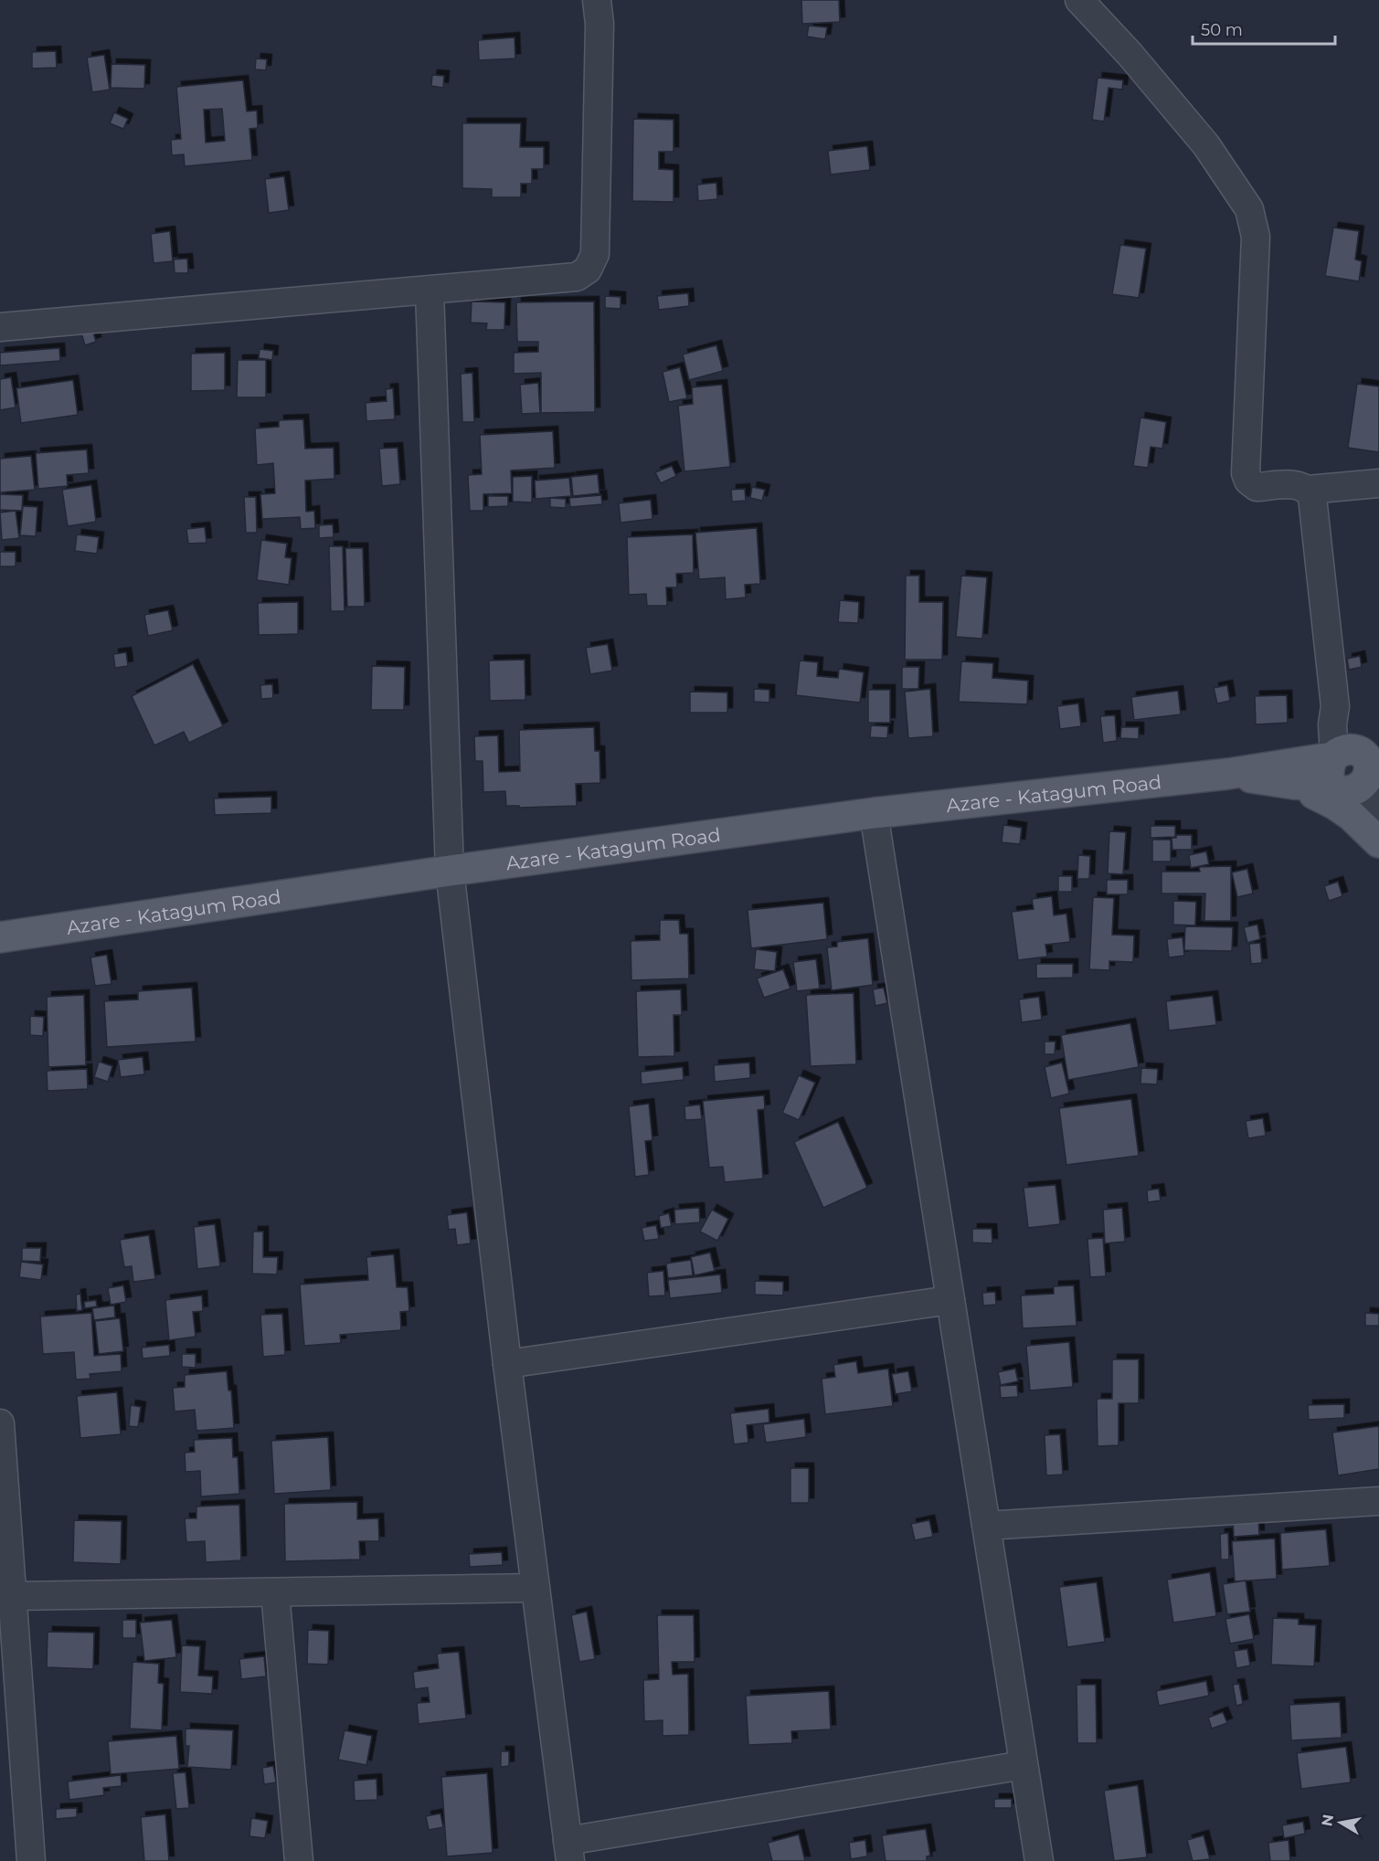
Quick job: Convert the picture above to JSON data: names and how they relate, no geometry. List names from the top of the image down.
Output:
{
  "streets": {
    "main road": ["Azare - Katagum Road"]
  },
  "scale_bar": "50 m",
  "north": "left"
}
